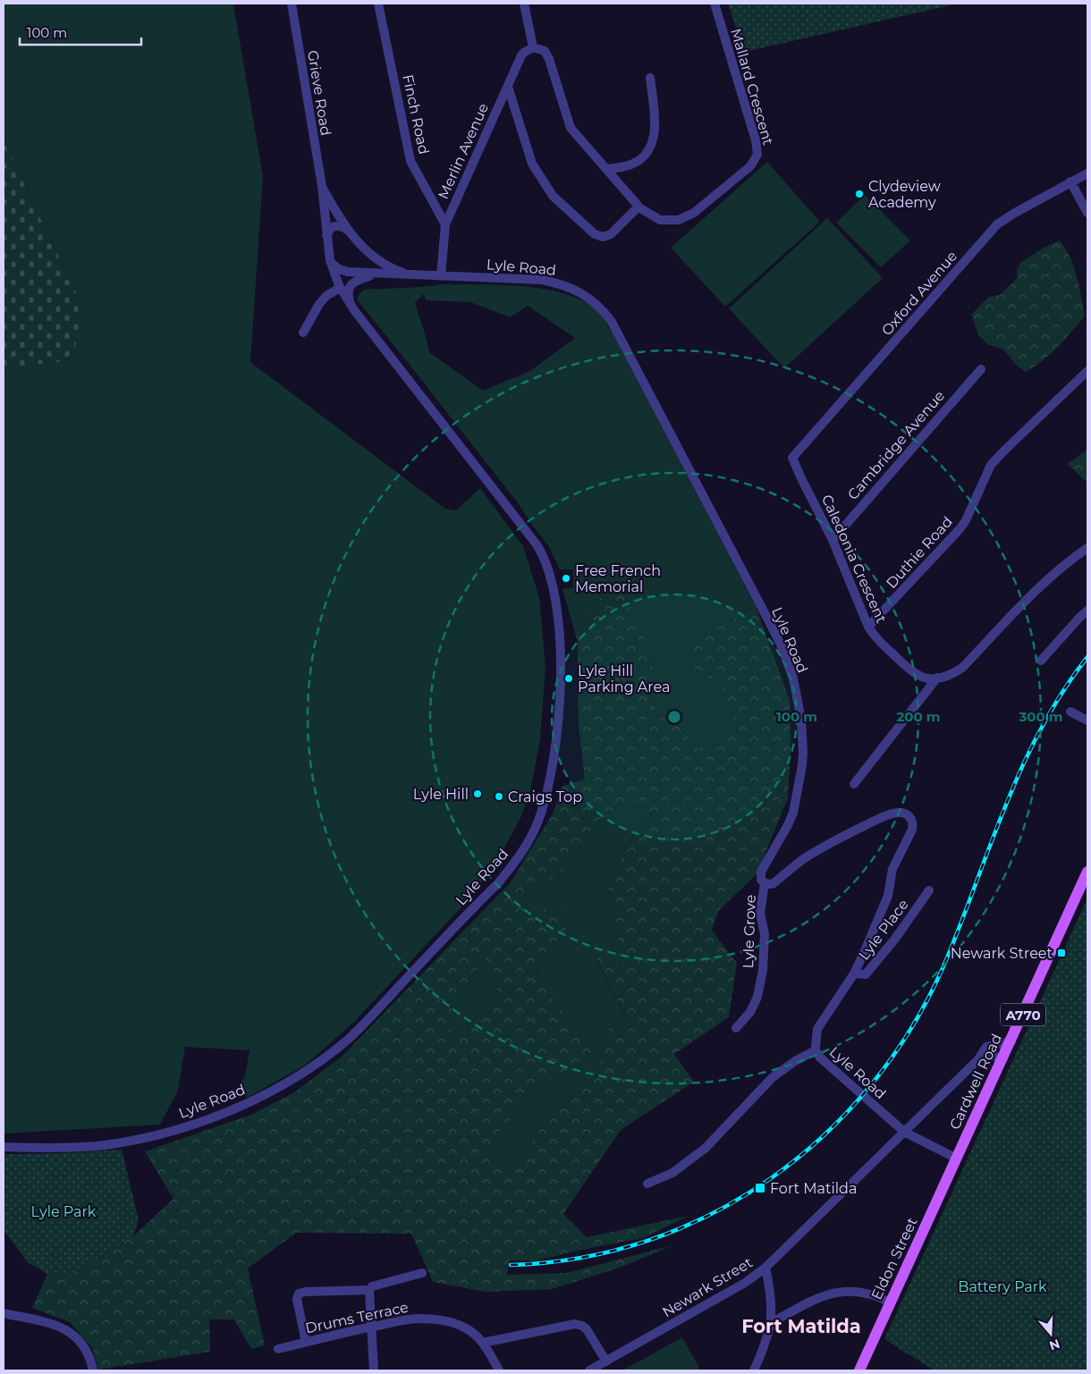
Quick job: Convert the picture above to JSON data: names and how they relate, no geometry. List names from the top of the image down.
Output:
{
  "streets": {
    "main road": ["A770", "Cardwell Road", "Eldon Street"],
    "street": [
      "Mallard Crescent",
      "Grieve Road",
      "Finch Road",
      "Merlin Avenue",
      "Lyle Road",
      "Oxford Avenue",
      "Cambridge Avenue",
      "Duthie Road",
      "Caledonia Crescent",
      "Lyle Place",
      "Lyle Grove",
      "Newark Street",
      "Drums Terrace"
    ]
  },
  "crossings": [
    ["Mallard Crescent", "Merlin Avenue"],
    ["Grieve Road", "Lyle Road"],
    ["Finch Road", "Merlin Avenue"],
    ["Merlin Avenue", "Lyle Road"],
    ["Lyle Road", "Lyle Place"],
    ["Lyle Road", "Lyle Grove"],
    ["Lyle Road", "Cardwell Road"],
    ["Lyle Road", "Eldon Street"],
    ["Lyle Road", "Newark Street"],
    ["Oxford Avenue", "Caledonia Crescent"],
    ["Cambridge Avenue", "Caledonia Crescent"],
    ["Duthie Road", "Caledonia Crescent"],
    ["Cardwell Road", "Eldon Street"],
    ["Cardwell Road", "Newark Street"]
  ],
  "districts": ["Fort Matilda"],
  "parks": ["Lyle Park", "Battery Park"],
  "places": {
    "other": [
      "Clydeview Academy",
      "Free French Memorial",
      "Lyle Hill Parking Area",
      "Lyle Hill",
      "Craigs Top"
    ],
    "transit": ["Newark Street", "Fort Matilda"]
  },
  "scale_bar": "100 m",
  "north": "bottom",
  "rings": ["100 m", "200 m", "300 m"]
}
